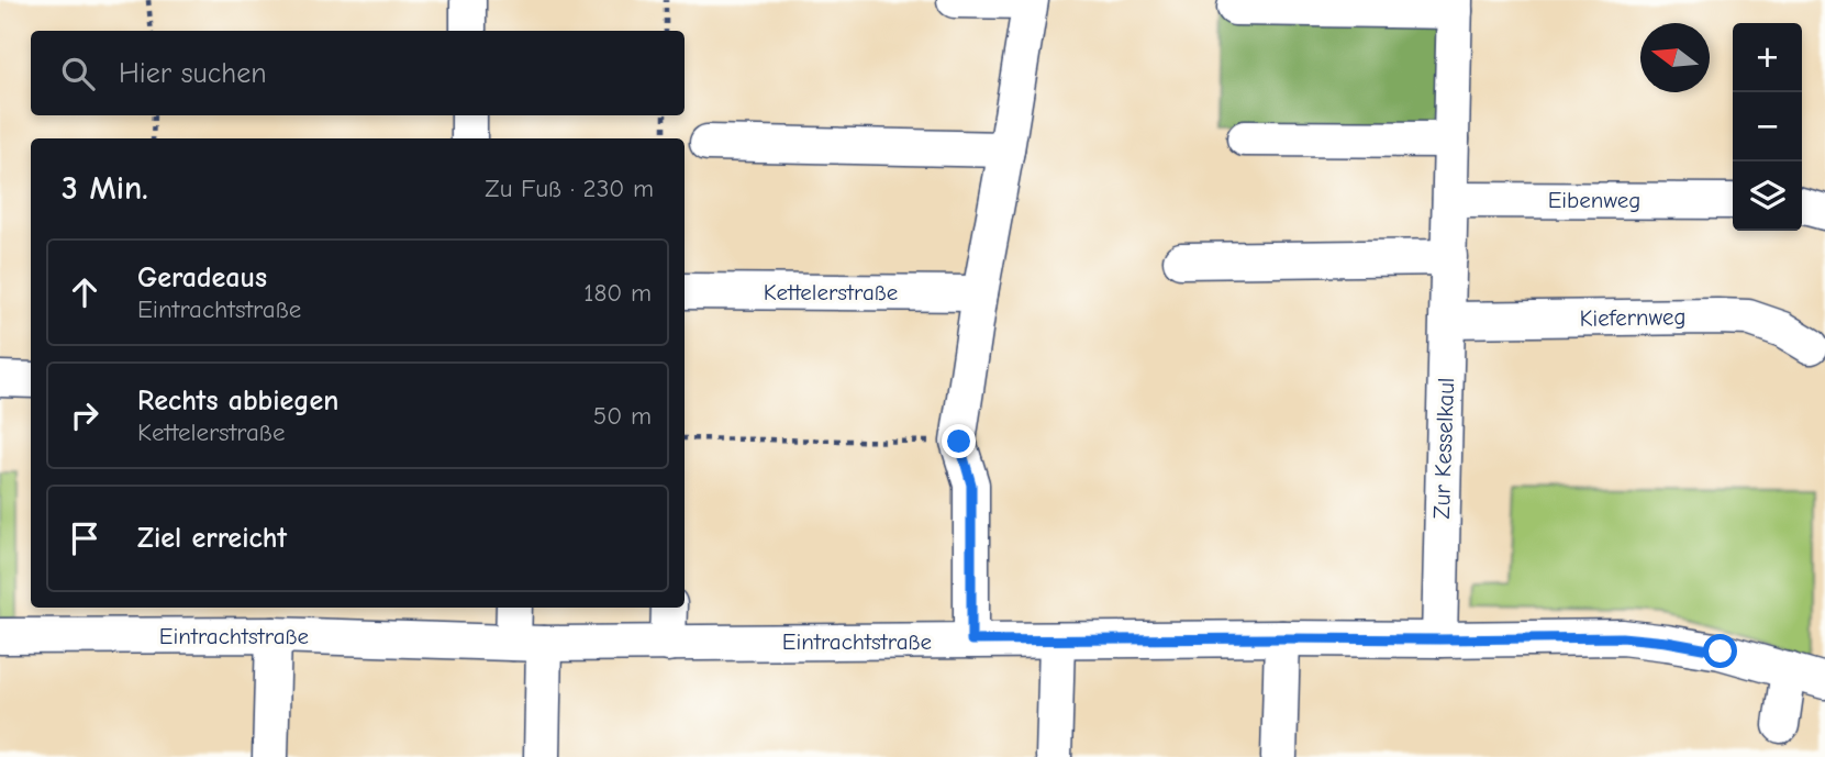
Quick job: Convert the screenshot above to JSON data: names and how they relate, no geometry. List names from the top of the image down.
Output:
{
  "streets": {
    "street": [
      "Eibenweg",
      "Kettelerstraße",
      "Kiefernweg",
      "Zur Kesselkaul",
      "Eintrachtstraße"
    ]
  },
  "crossings": [
    ["Eibenweg", "Zur Kesselkaul"],
    ["Kiefernweg", "Zur Kesselkaul"],
    ["Zur Kesselkaul", "Eintrachtstraße"]
  ],
  "north": "left",
  "page": {
    "map_buttons": ["+", "−"],
    "search": "Hier suchen",
    "heading": ["3 Min.", "Zu Fuß · 230 m"],
    "list": [
      ["Geradeaus", "Eintrachtstraße", "180 m"],
      ["Rechts abbiegen", "Kettelerstraße", "50 m"],
      "Ziel erreicht"
    ]
  }
}
